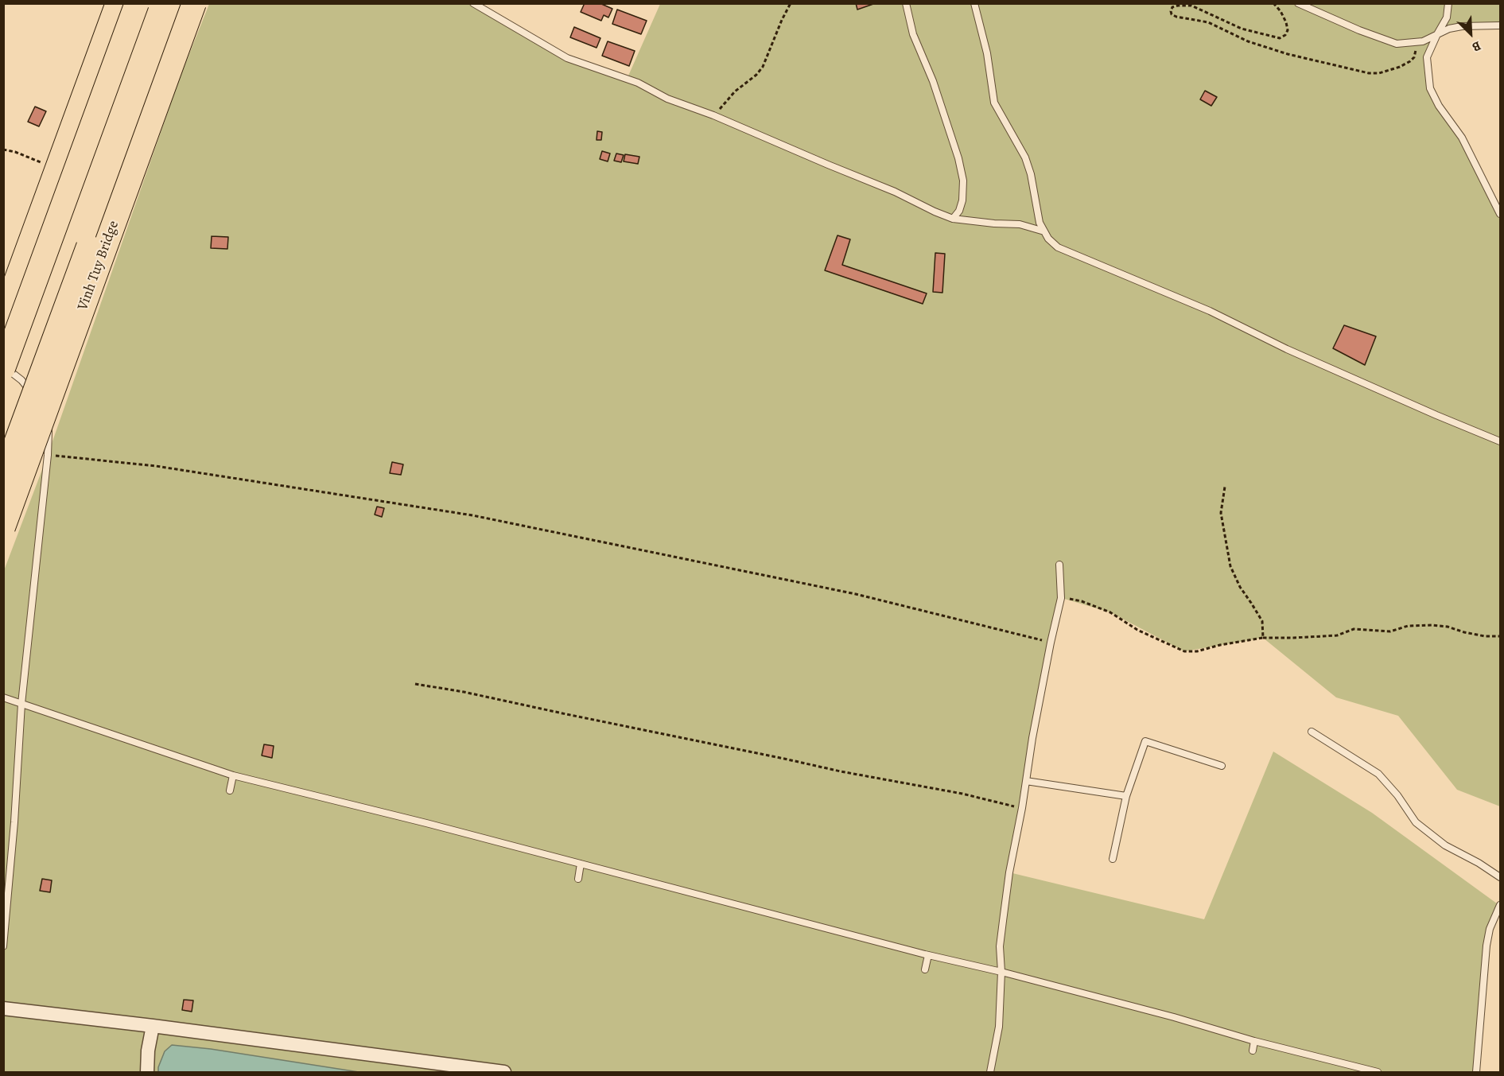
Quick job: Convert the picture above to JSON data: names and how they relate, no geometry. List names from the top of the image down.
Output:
{
  "streets": {
    "highway": ["Vinh Tuy Bridge"]
  },
  "north": "bottom right"
}
